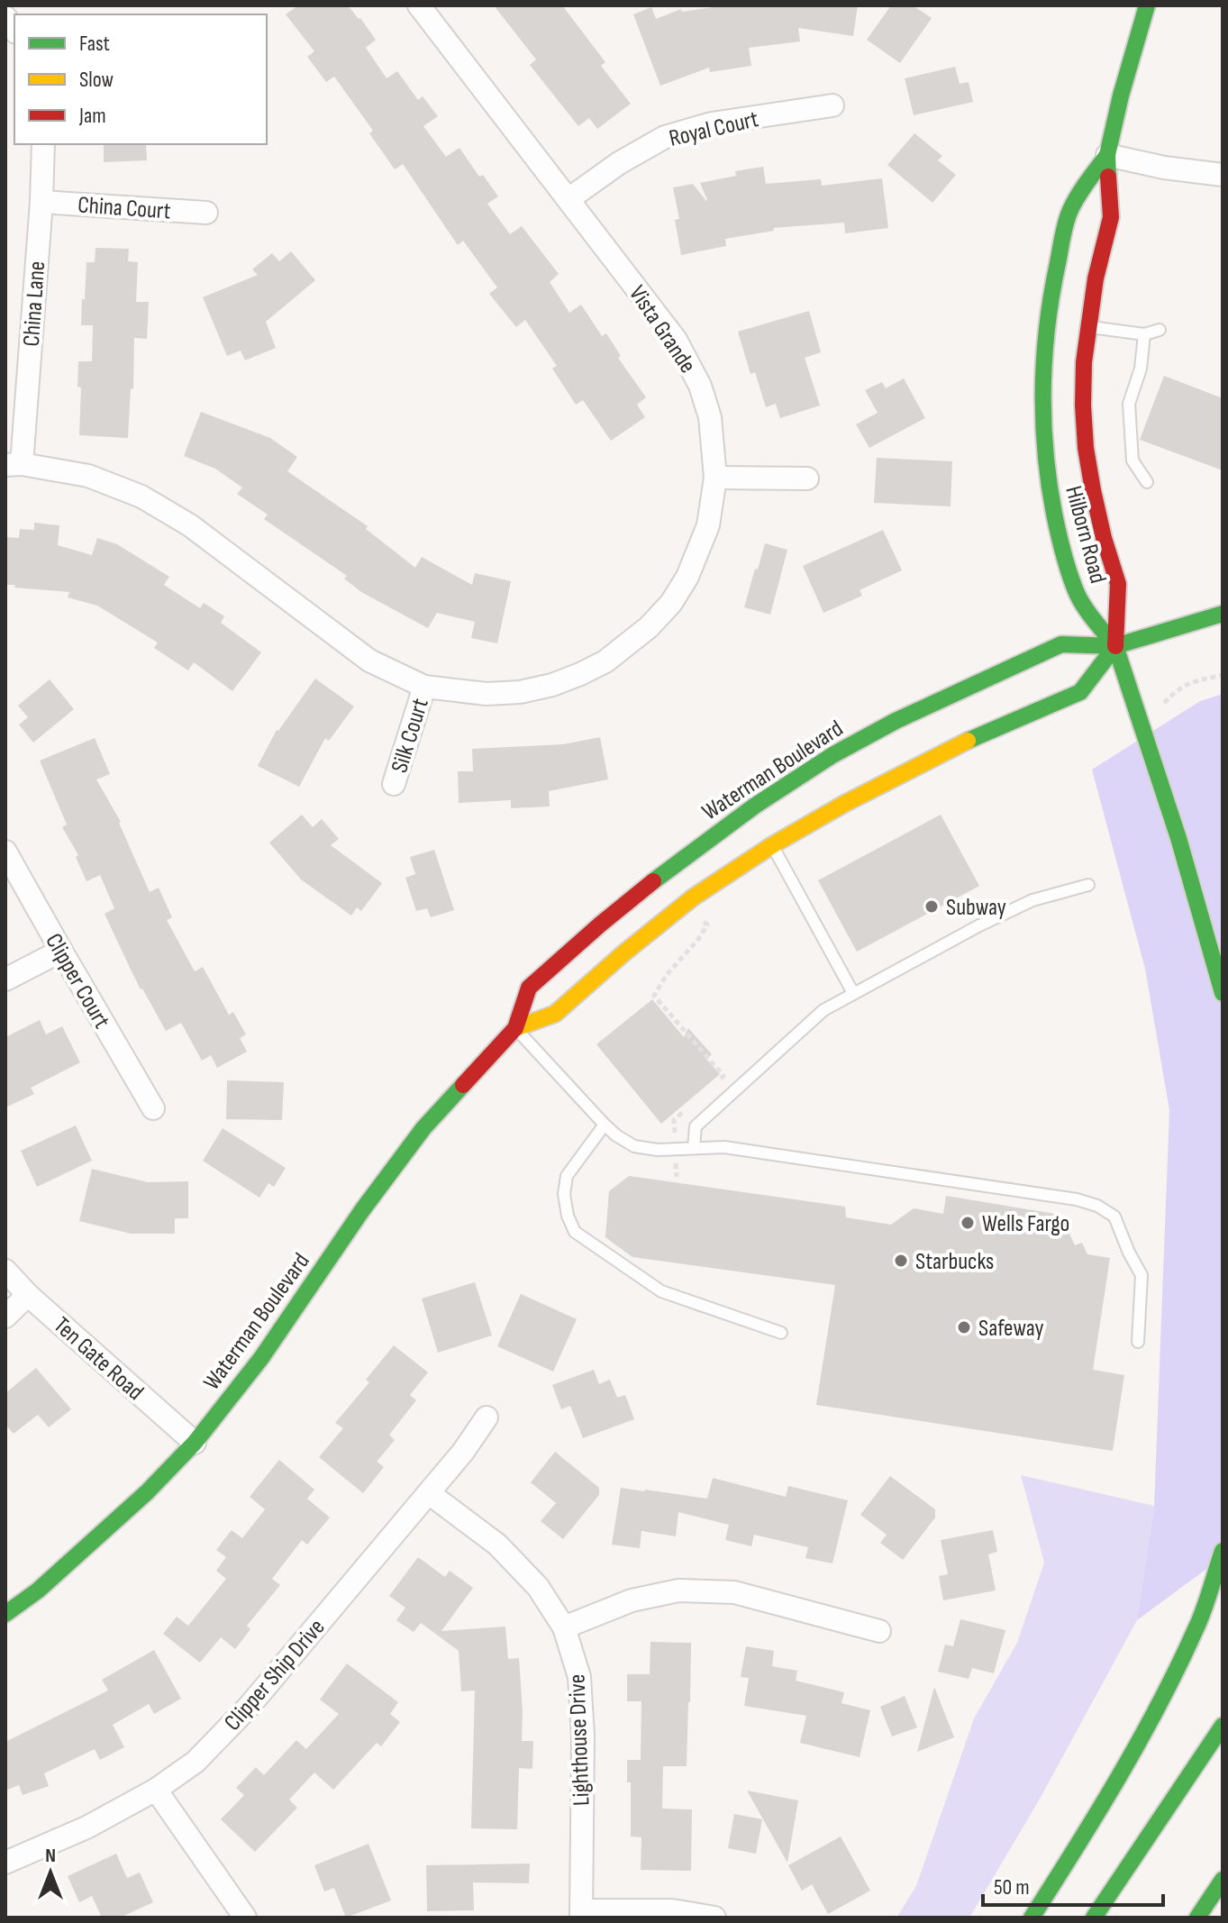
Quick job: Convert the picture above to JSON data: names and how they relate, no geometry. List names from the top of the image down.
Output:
{
  "streets": {
    "main road": ["Hilborn Road", "Waterman Boulevard"],
    "street": [
      "Royal Court",
      "China Court",
      "China Lane",
      "Vista Grande",
      "Silk Court",
      "Clipper Court",
      "Ten Gate Road",
      "Clipper Ship Drive",
      "Lighthouse Drive"
    ]
  },
  "crossings": [
    ["Royal Court", "Vista Grande"],
    ["China Court", "China Lane"],
    ["China Lane", "Vista Grande"],
    ["Vista Grande", "Silk Court"],
    ["Hilborn Road", "Waterman Boulevard"],
    ["Waterman Boulevard", "Ten Gate Road"],
    ["Clipper Ship Drive", "Lighthouse Drive"]
  ],
  "places": [
    "Subway",
    "Wells Fargo",
    "Starbucks",
    "Safeway"
  ],
  "legend": ["Fast", "Slow", "Jam"],
  "scale_bar": "50 m",
  "north": "top"
}
